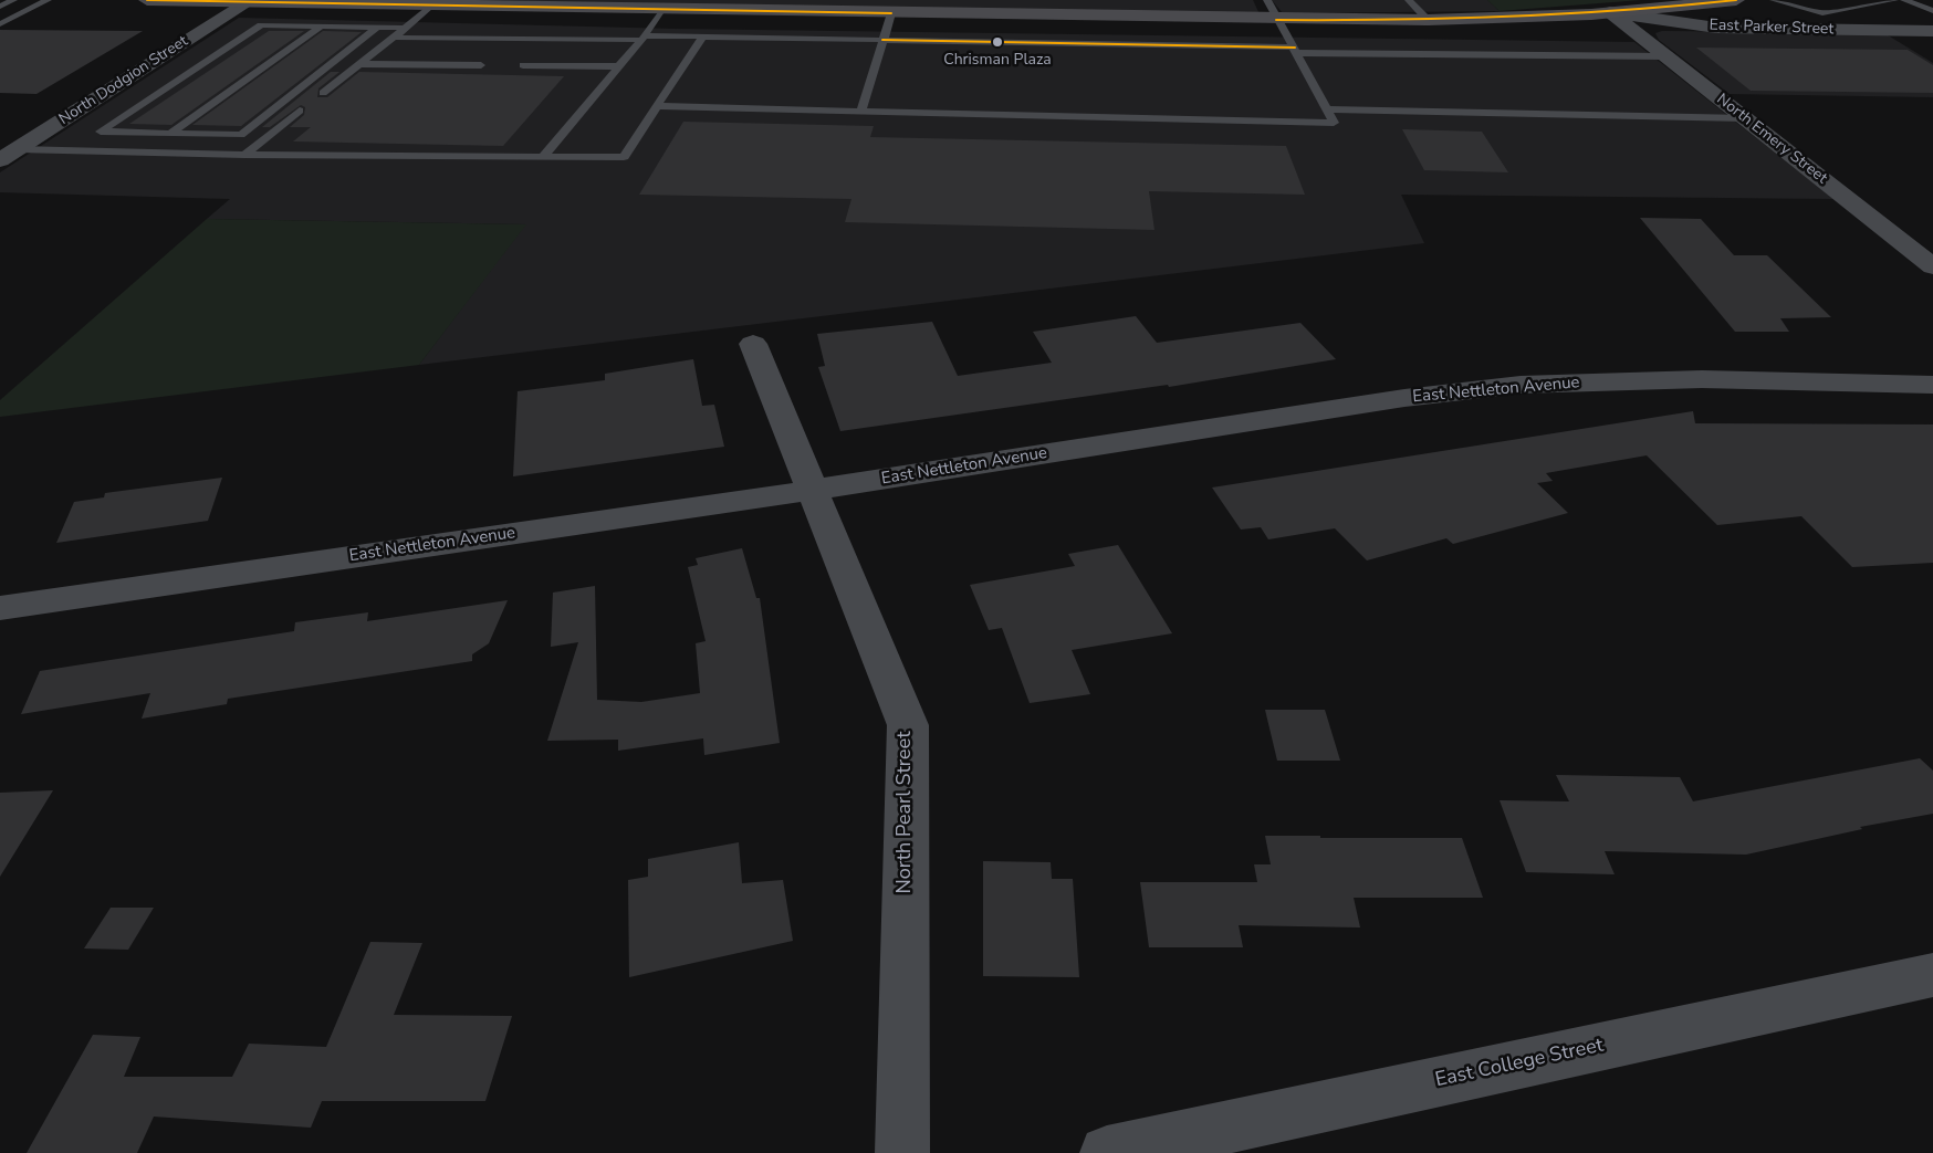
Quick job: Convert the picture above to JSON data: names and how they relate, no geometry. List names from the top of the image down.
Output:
{
  "streets": {
    "street": [
      "East Parker Street",
      "North Dodgion Street",
      "North Emery Street",
      "East Nettleton Avenue",
      "North Pearl Street",
      "East College Street"
    ]
  },
  "crossings": [
    ["East Parker Street", "North Emery Street"],
    ["East Nettleton Avenue", "North Pearl Street"]
  ],
  "places": ["Chrisman Plaza"]
}
